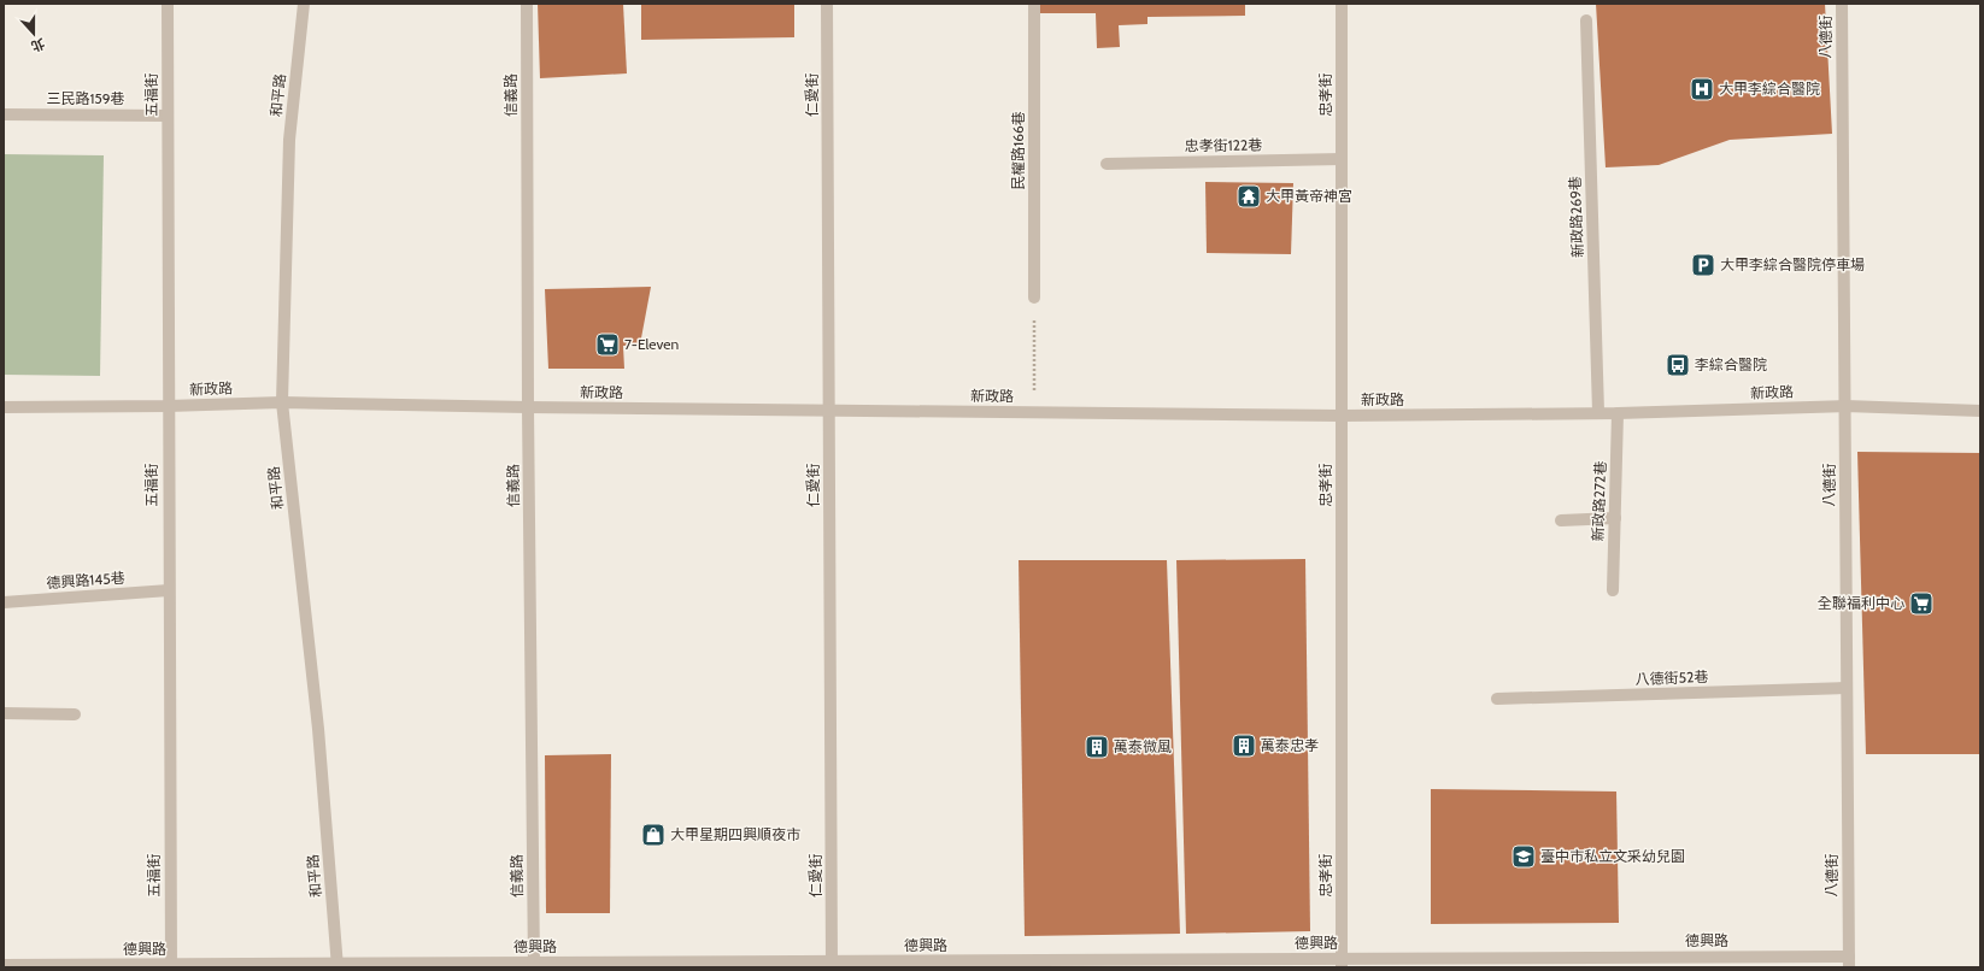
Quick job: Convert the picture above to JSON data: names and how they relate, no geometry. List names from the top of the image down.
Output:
{
  "streets": {
    "street": [
      "八德街",
      "五福街",
      "和平路",
      "信義路",
      "仁愛街",
      "忠孝街",
      "三民路159巷",
      "忠孝街122巷",
      "民權路166巷",
      "新政路269巷",
      "新政路",
      "新政路272巷",
      "德興路145巷",
      "八德街52巷",
      "德興路"
    ]
  },
  "crossings": [
    ["八德街", "新政路"],
    ["八德街", "八德街52巷"],
    ["八德街", "德興路"],
    ["五福街", "三民路159巷"],
    ["五福街", "新政路"],
    ["五福街", "德興路145巷"],
    ["五福街", "德興路"],
    ["和平路", "新政路"],
    ["和平路", "德興路"],
    ["信義路", "新政路"],
    ["信義路", "德興路"],
    ["仁愛街", "新政路"],
    ["仁愛街", "德興路"],
    ["忠孝街", "忠孝街122巷"],
    ["忠孝街", "新政路"],
    ["忠孝街", "德興路"],
    ["新政路269巷", "新政路"],
    ["新政路", "新政路272巷"]
  ],
  "places": {
    "hospital": ["大甲李綜合醫院"],
    "temple": ["大甲黃帝神宮"],
    "parking": ["大甲李綜合醫院停車場"],
    "supermarket": ["7-Eleven", "全聯福利中心"],
    "bus stop": ["李綜合醫院"],
    "building": ["萬泰忠孝", "萬泰微風"],
    "shop": ["大甲星期四興順夜市"],
    "school or university": ["臺中市私立文采幼兒園"]
  },
  "north": "bottom"
}
